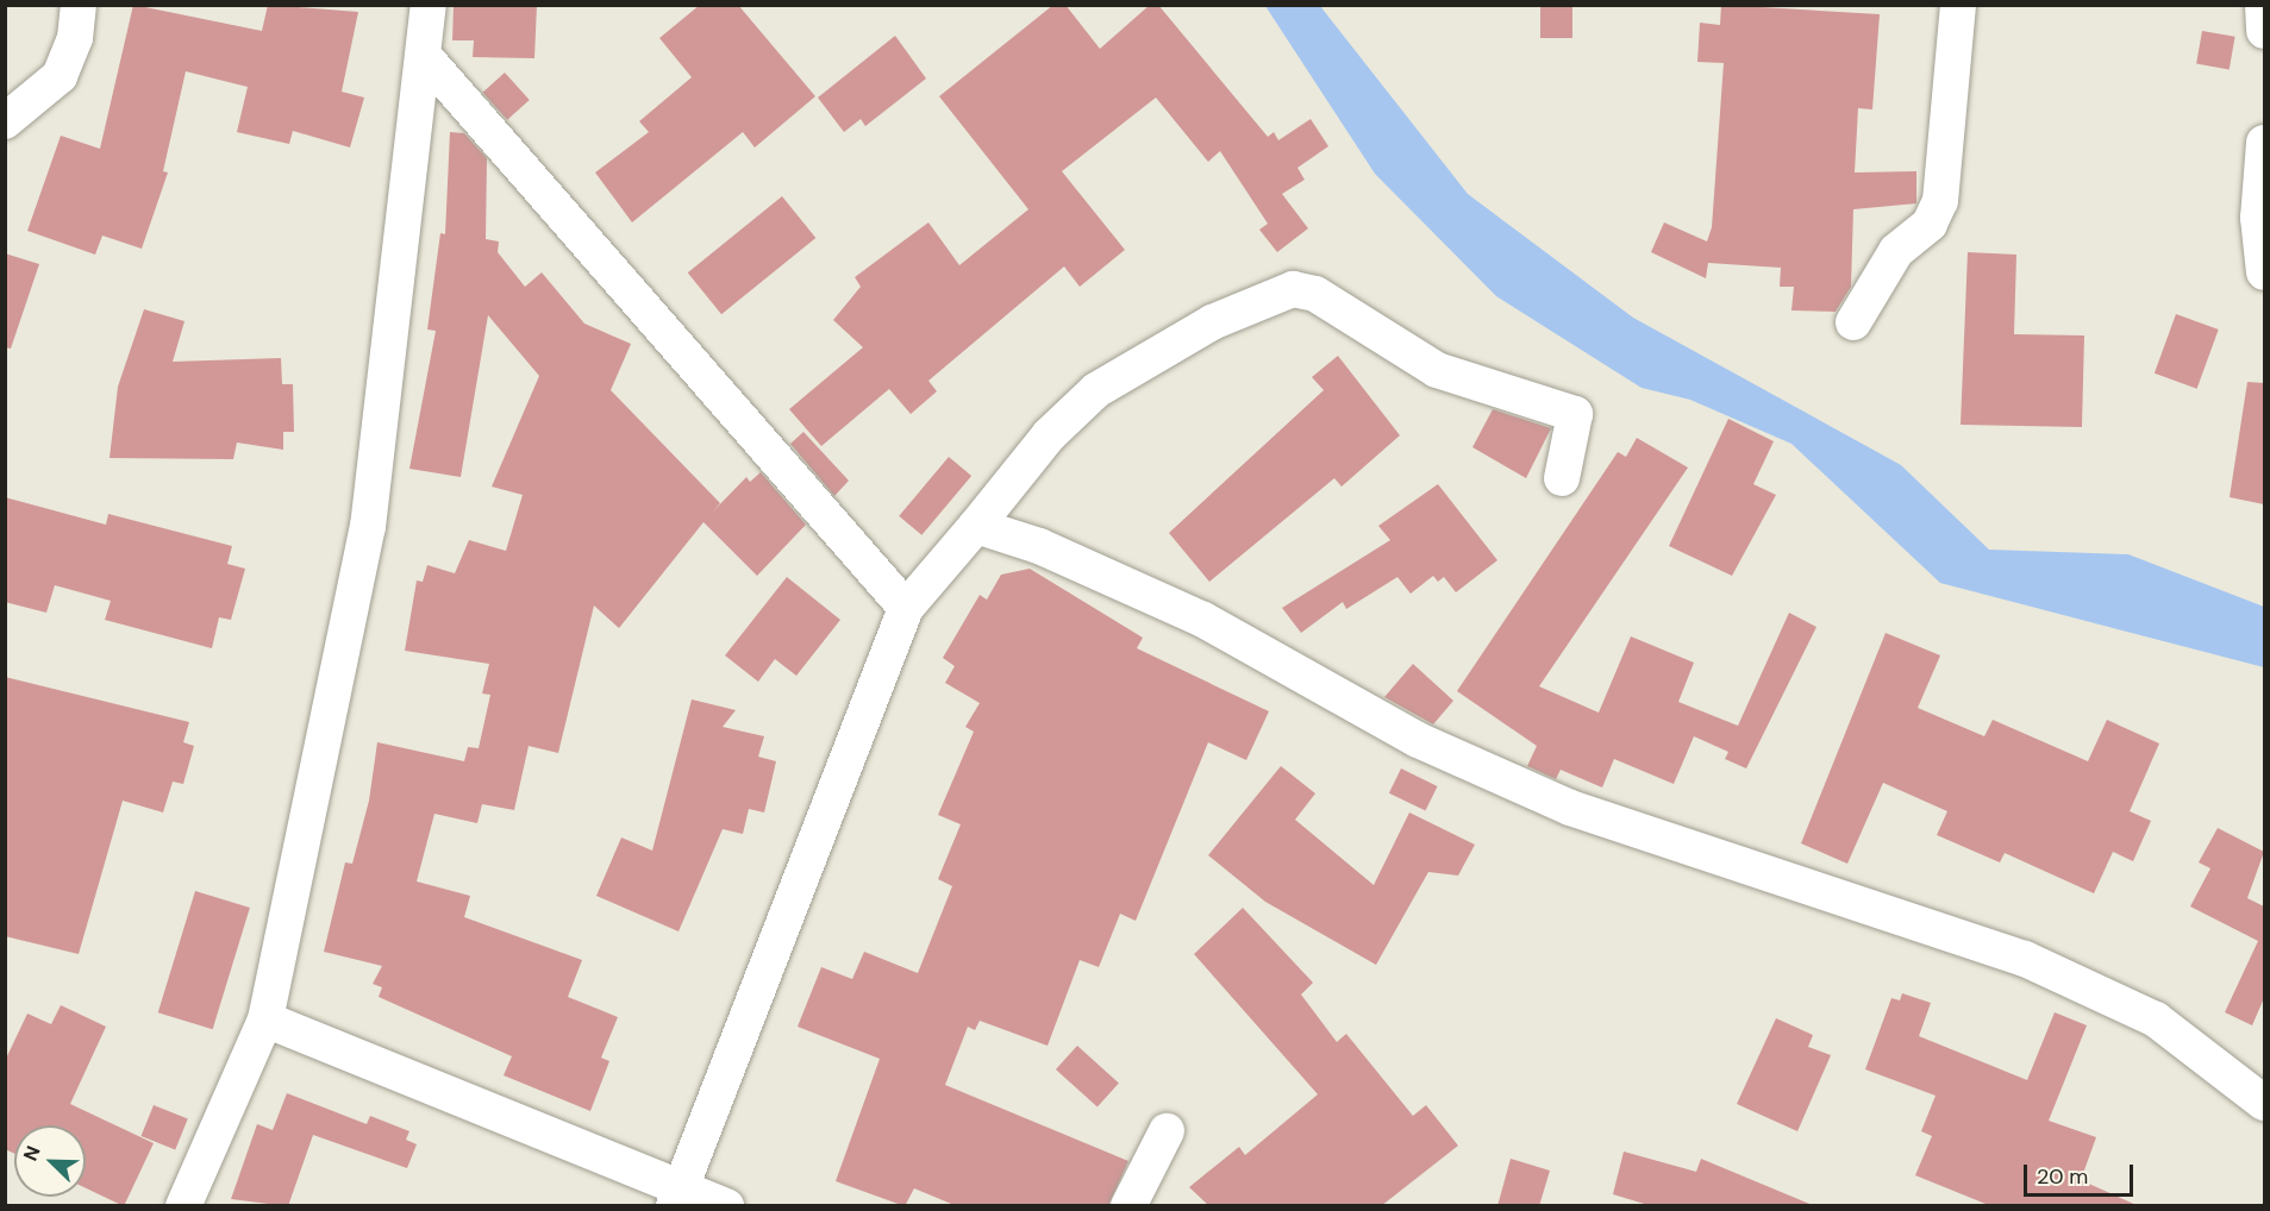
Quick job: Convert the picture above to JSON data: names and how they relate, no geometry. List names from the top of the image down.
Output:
{
  "scale_bar": "20 m",
  "north": "top left"
}
